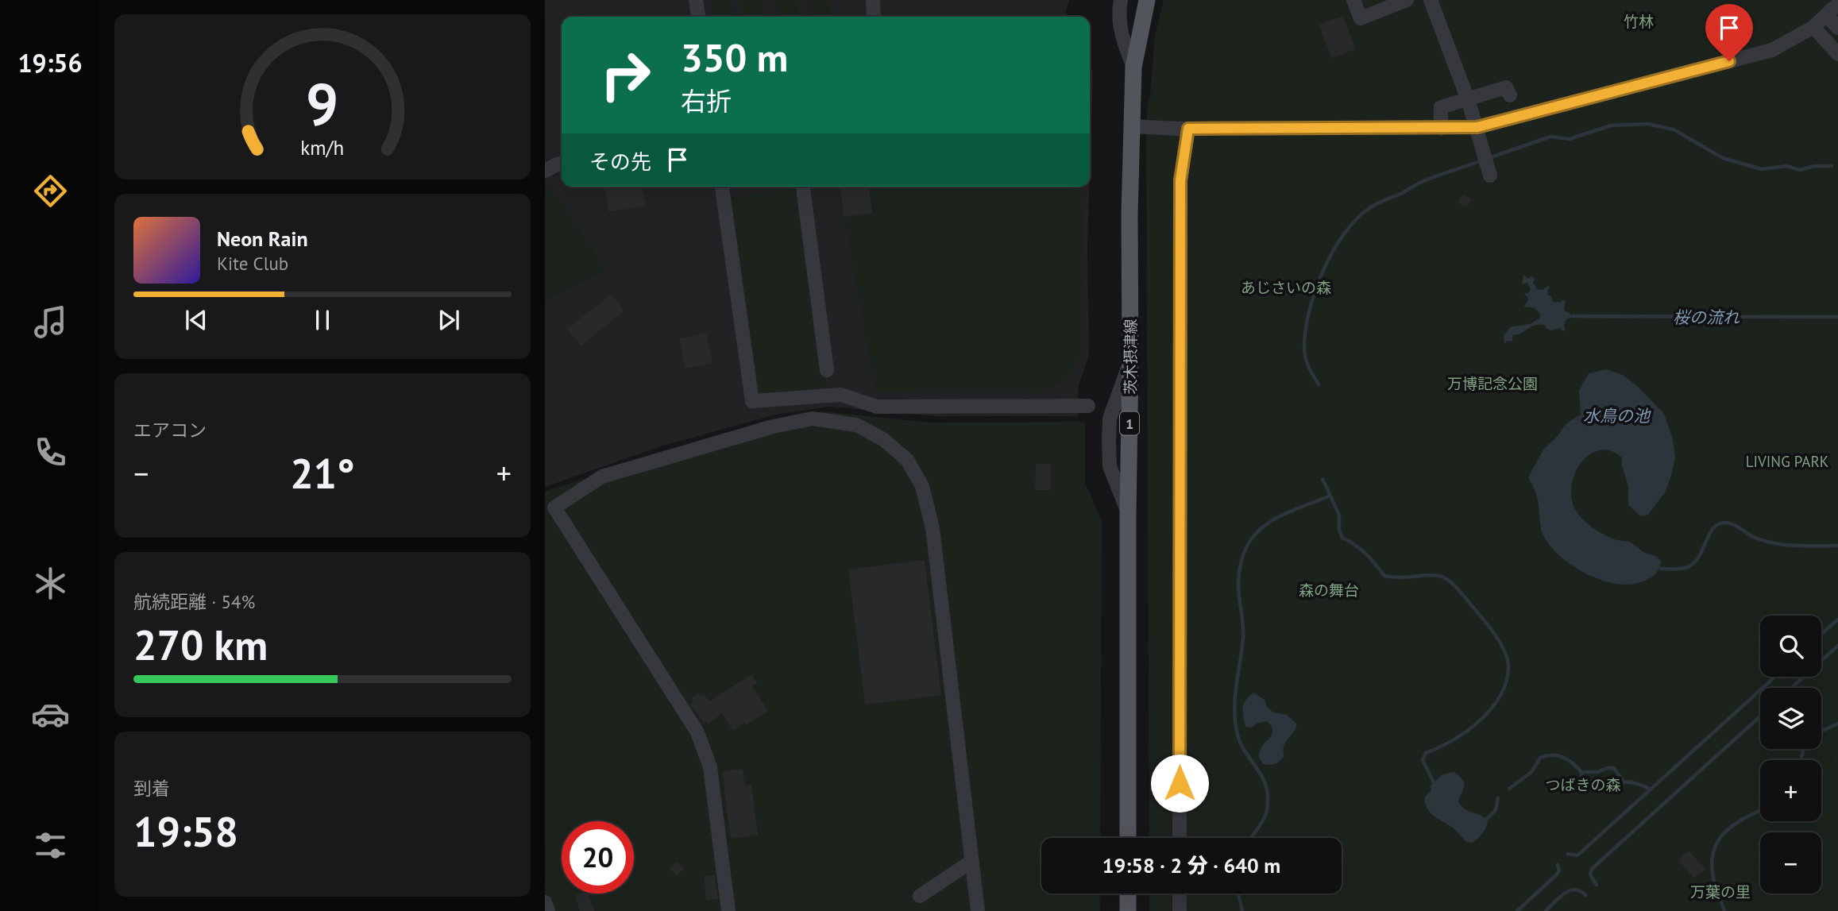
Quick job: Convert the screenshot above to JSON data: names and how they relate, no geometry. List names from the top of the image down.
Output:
{
  "streets": {
    "main road": ["茨木摂津線", "1"]
  },
  "water": ["桜の流れ", "水鳥の池"],
  "parks": [
    "竹林",
    "あじさいの森",
    "万博記念公園",
    "LIVING PARK",
    "森の舞台",
    "つばきの森",
    "万葉の里"
  ],
  "page": {
    "tabs": "19:56",
    "turn": ["350 m", "右折"],
    "then": "その先",
    "song": ["Neon Rain", "Kite Club"],
    "tile": [
      "エアコン",
      ["航続距離 · 54%", "270 km"],
      ["到着", "19:58"]
    ],
    "heat": ["−", "21°", "+"],
    "map_buttons": ["+", "−"],
    "limit": "20",
    "trip": "19:58 · 2 分 · 640 m",
    "gauge": ["9", "km/h"]
  }
}
